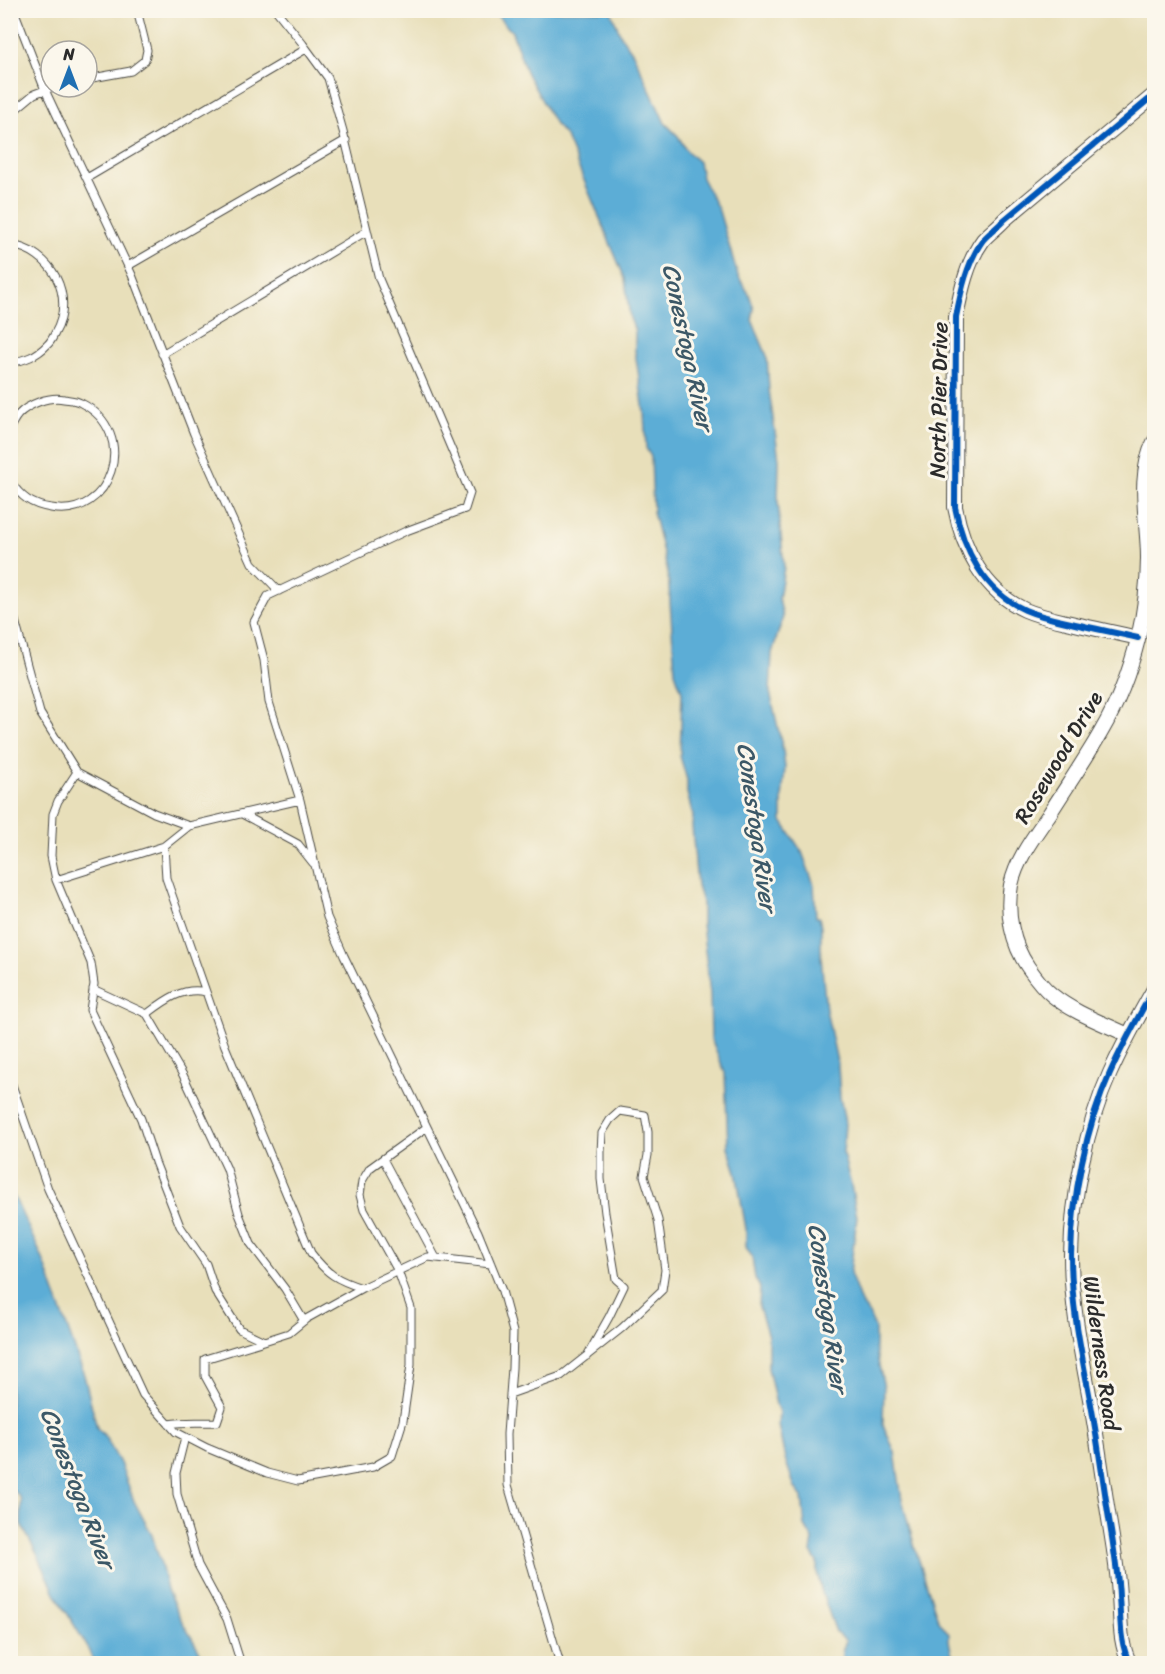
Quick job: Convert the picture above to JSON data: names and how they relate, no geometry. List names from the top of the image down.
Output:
{
  "streets": {
    "street": ["North Pier Drive", "Rosewood Drive", "Wilderness Road"]
  },
  "crossings": [
    ["North Pier Drive", "Rosewood Drive"],
    ["Rosewood Drive", "Wilderness Road"]
  ],
  "water": ["Conestoga River"],
  "north": "top"
}
